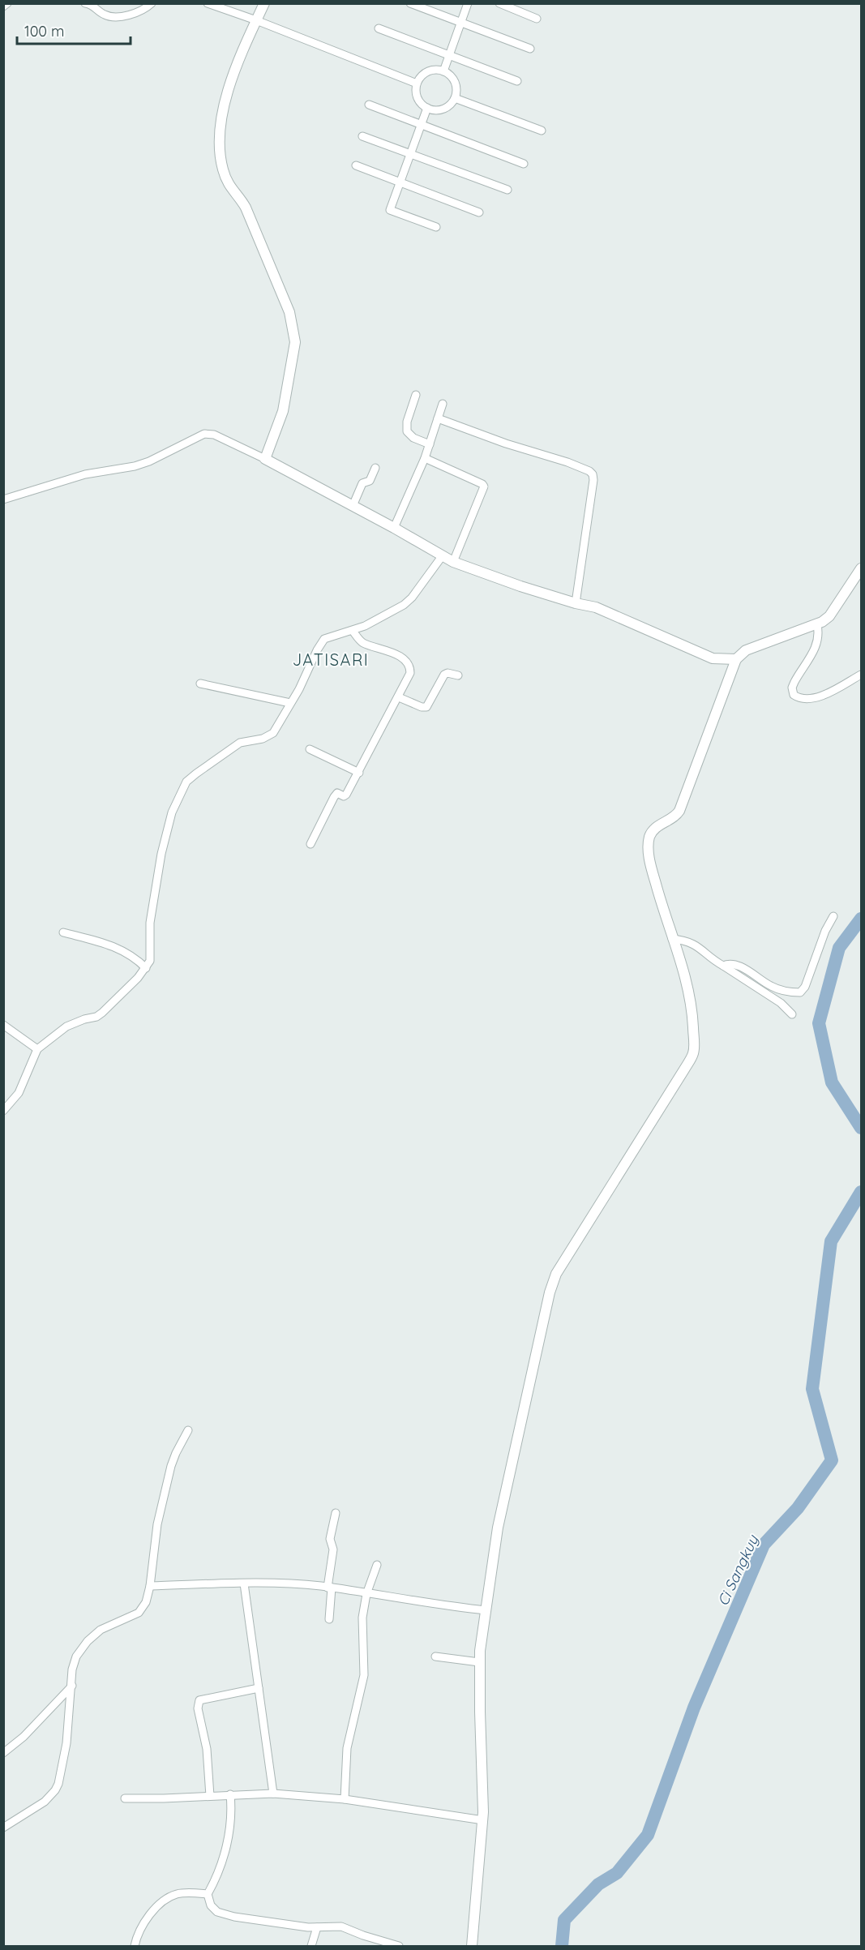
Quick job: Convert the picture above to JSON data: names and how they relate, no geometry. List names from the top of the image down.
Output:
{
  "districts": ["JATISARI"],
  "water": ["Ci Sangkuy"],
  "scale_bar": "100 m"
}
